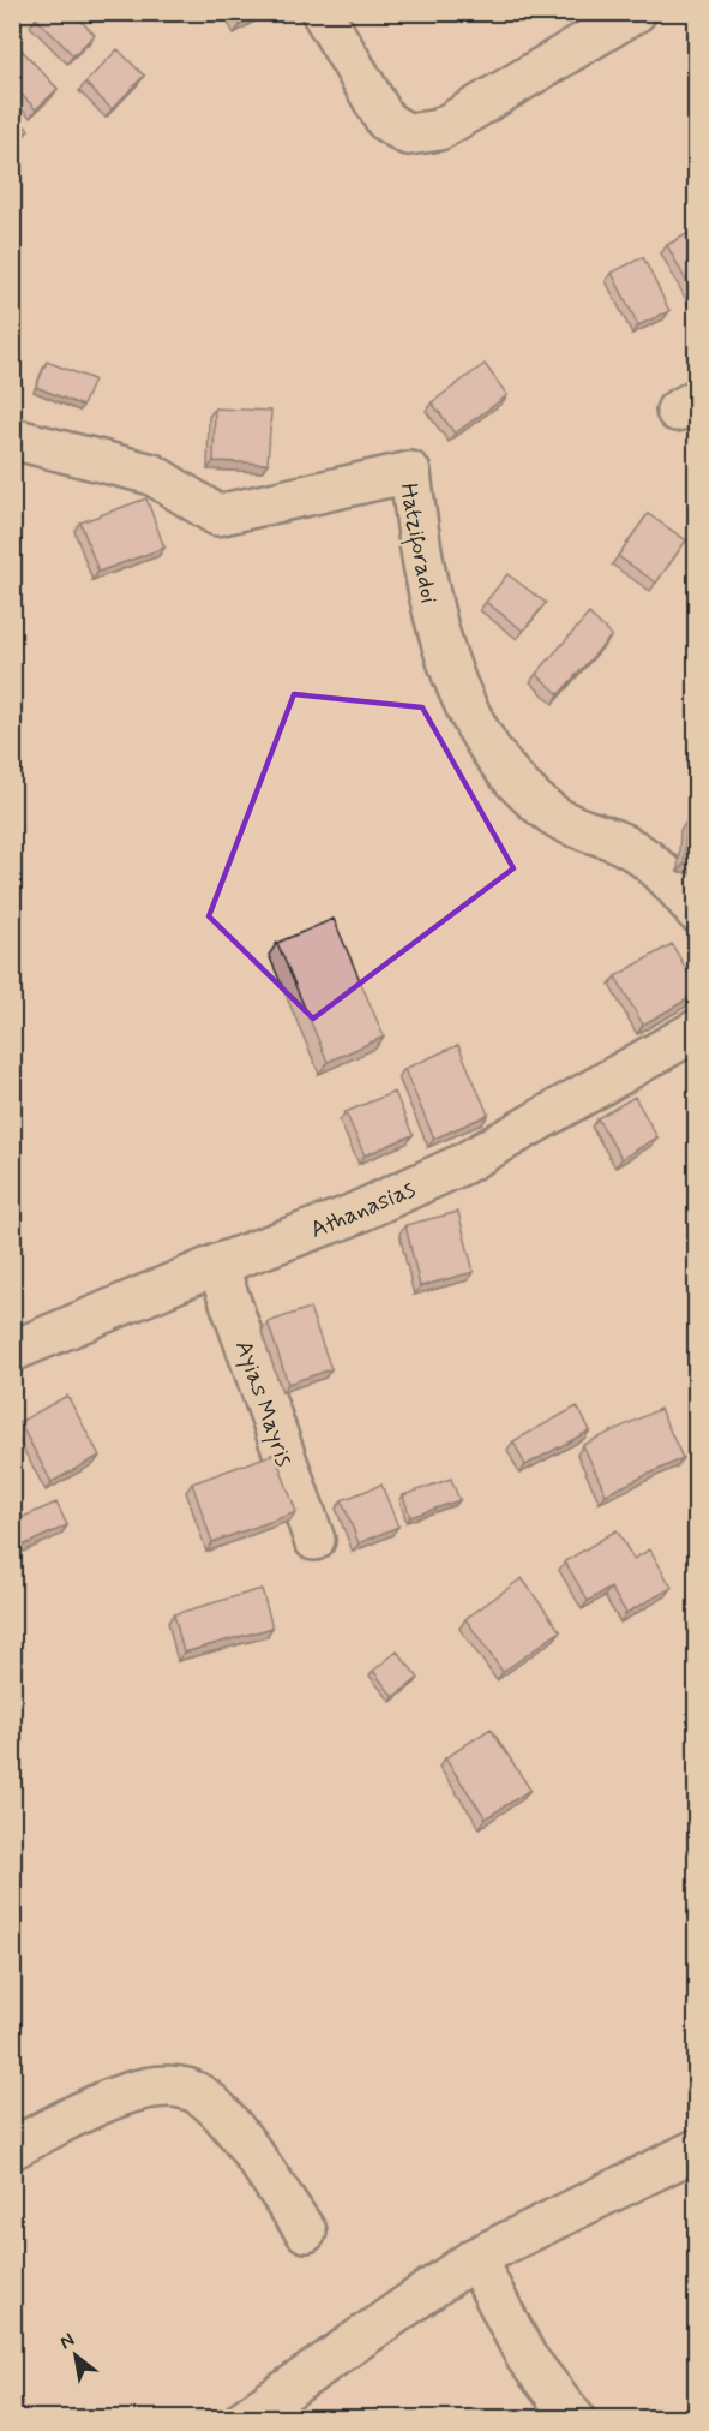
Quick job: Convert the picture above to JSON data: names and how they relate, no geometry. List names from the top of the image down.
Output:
{
  "streets": {
    "street": ["Hatziforadoi", "Athanasias", "Ayias Mayris"]
  },
  "crossings": [
    ["Athanasias", "Ayias Mayris"]
  ],
  "north": "top left"
}
